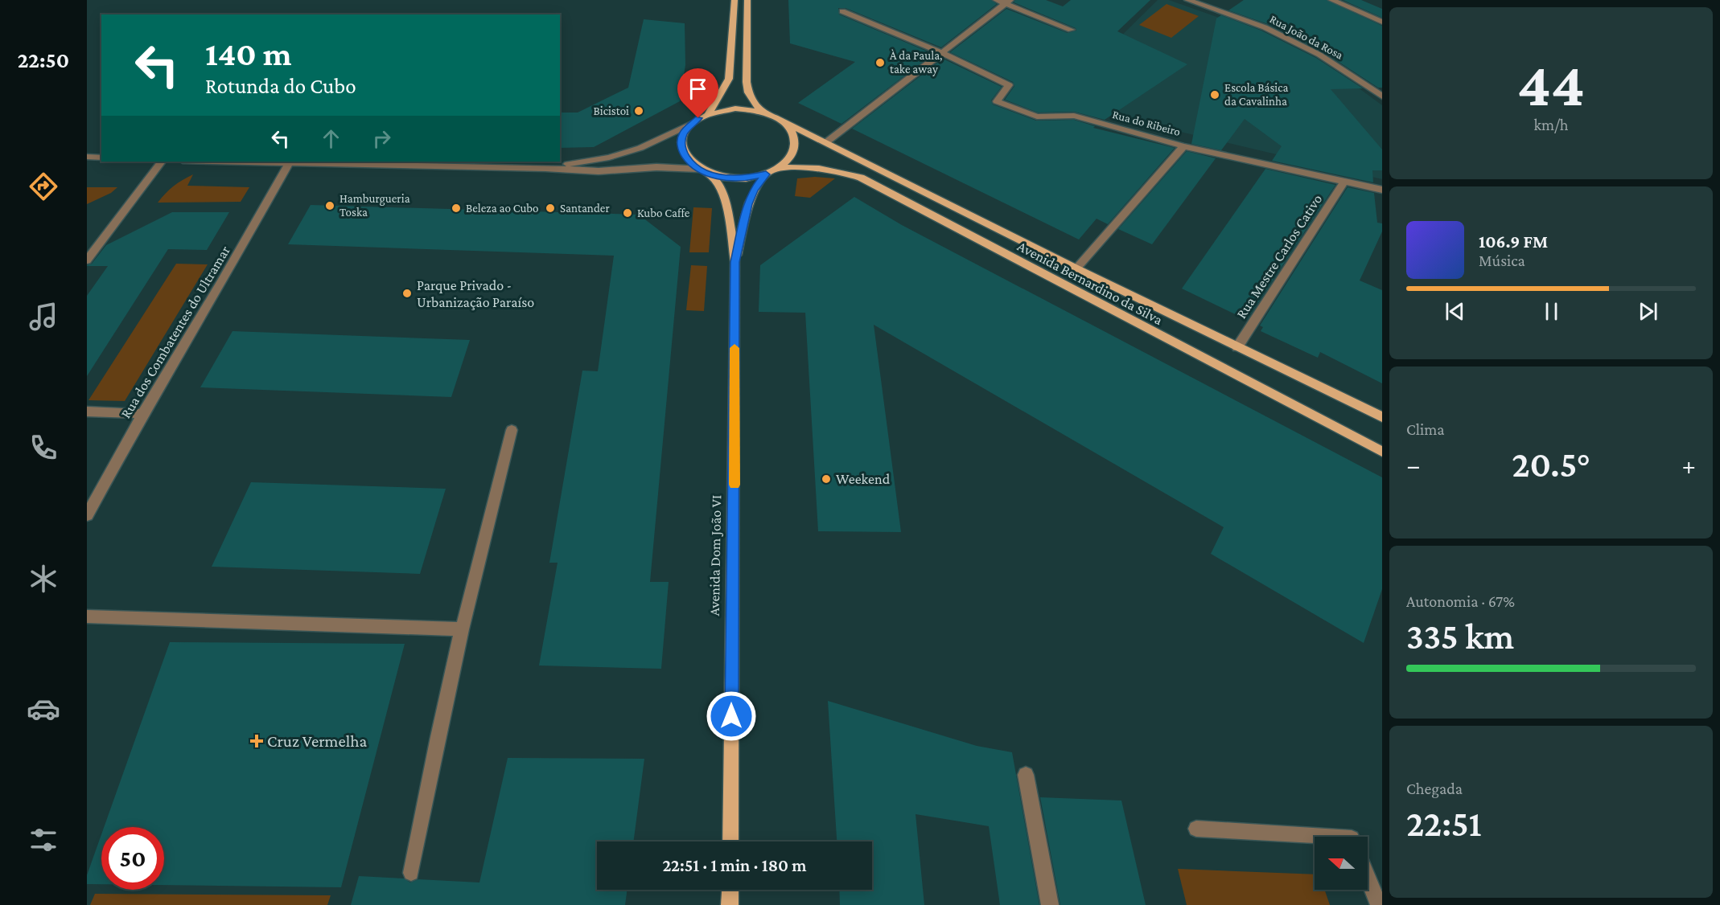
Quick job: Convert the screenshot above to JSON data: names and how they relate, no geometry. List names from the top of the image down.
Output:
{
  "streets": {
    "main road": ["Avenida Bernardino da Silva", "Avenida Dom João VI"],
    "street": [
      "Rua João da Rosa",
      "Rua do Ribeiro",
      "Rua Mestre Carlos Cativo",
      "Rua dos Combatentes do Ultramar"
    ]
  },
  "crossings": [
    ["Rua do Ribeiro", "Rua Mestre Carlos Cativo"],
    ["Rua Mestre Carlos Cativo", "Avenida Bernardino da Silva"],
    ["Avenida Bernardino da Silva", "Avenida Dom João VI"]
  ],
  "places": {
    "other": [
      "À da Paula, take away",
      "Escola Básica da Cavalinha",
      "Bicistoi",
      "Hamburgueria Toska",
      "Beleza ao Cubo",
      "Santander",
      "Kubo Caffe",
      "Parque Privado - Urbanização Paraíso",
      "Weekend"
    ],
    "health": ["Cruz Vermelha"]
  },
  "north": "left",
  "page": {
    "tabs": "22:50",
    "tile": [
      ["44", "km/h"],
      "Clima",
      ["Autonomia · 67%", "335 km"],
      ["Chegada", "22:51"]
    ],
    "turn": ["140 m", "Rotunda do Cubo"],
    "song": ["106.9 FM", "Música"],
    "heat": ["−", "20.5°", "+"],
    "limit": "50",
    "trip": "22:51 · 1 min · 180 m"
  }
}
